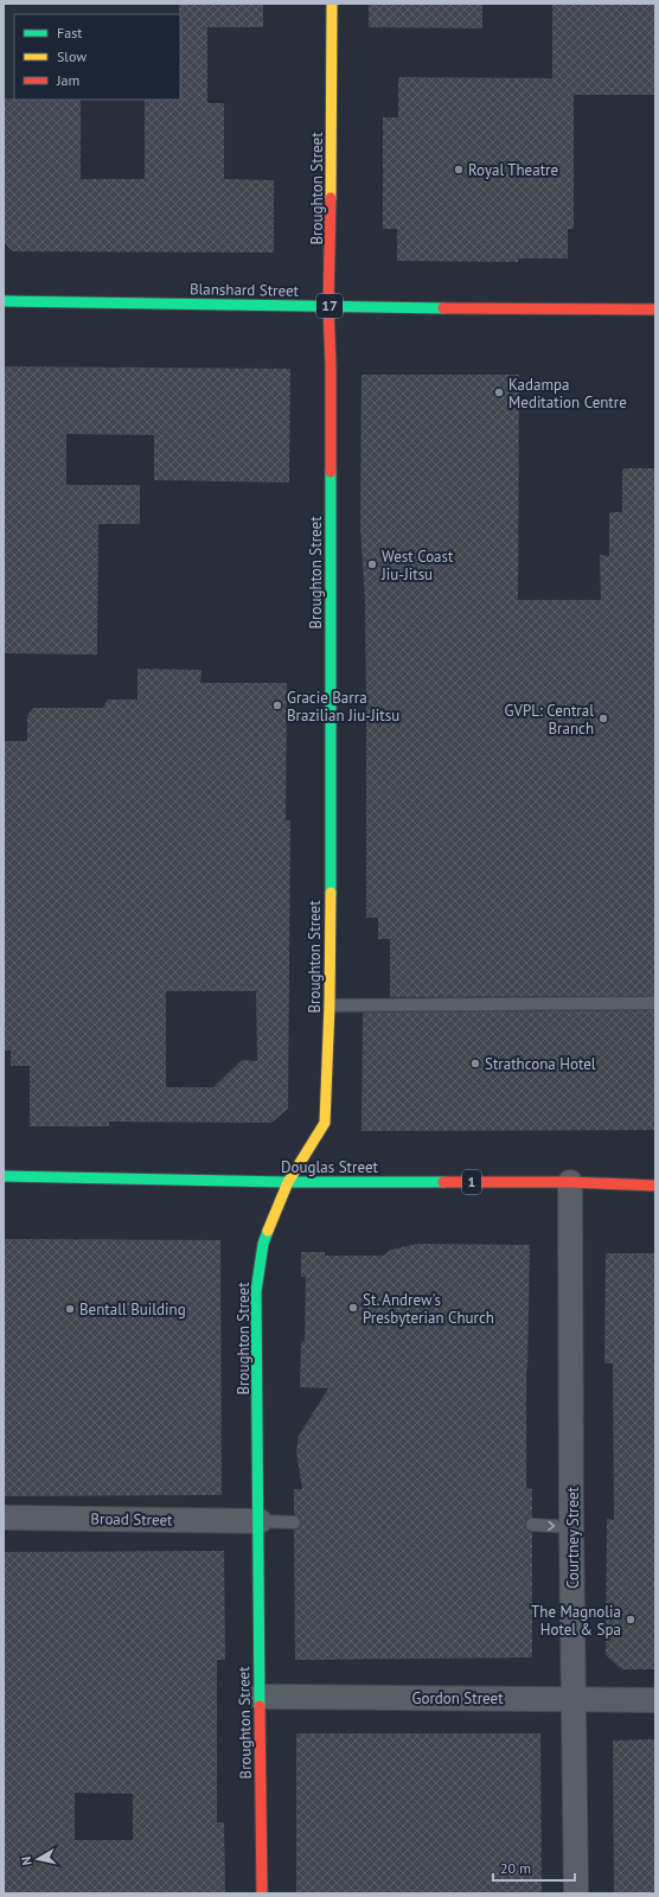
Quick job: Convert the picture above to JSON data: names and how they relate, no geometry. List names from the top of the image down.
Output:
{
  "streets": {
    "street": [
      "Broughton Street",
      "Blanshard Street",
      "17",
      "Douglas Street",
      "1",
      "Broad Street",
      "Courtney Street",
      "Gordon Street"
    ]
  },
  "crossings": [
    ["Broughton Street", "Blanshard Street"],
    ["Broughton Street", "Douglas Street"],
    ["Broughton Street", "Broad Street"],
    ["Broughton Street", "Gordon Street"],
    ["Douglas Street", "Courtney Street"],
    ["Courtney Street", "Gordon Street"]
  ],
  "places": [
    "Royal Theatre",
    "Kadampa Meditation Centre",
    "West Coast Jiu-Jitsu",
    "Gracie Barra Brazilian Jiu-Jitsu",
    "GVPL: Central Branch",
    "Strathcona Hotel",
    "St. Andrew's Presbyterian Church",
    "Bentall Building",
    "The Magnolia Hotel & Spa"
  ],
  "legend": ["Fast", "Slow", "Jam"],
  "scale_bar": "20 m",
  "north": "left"
}
